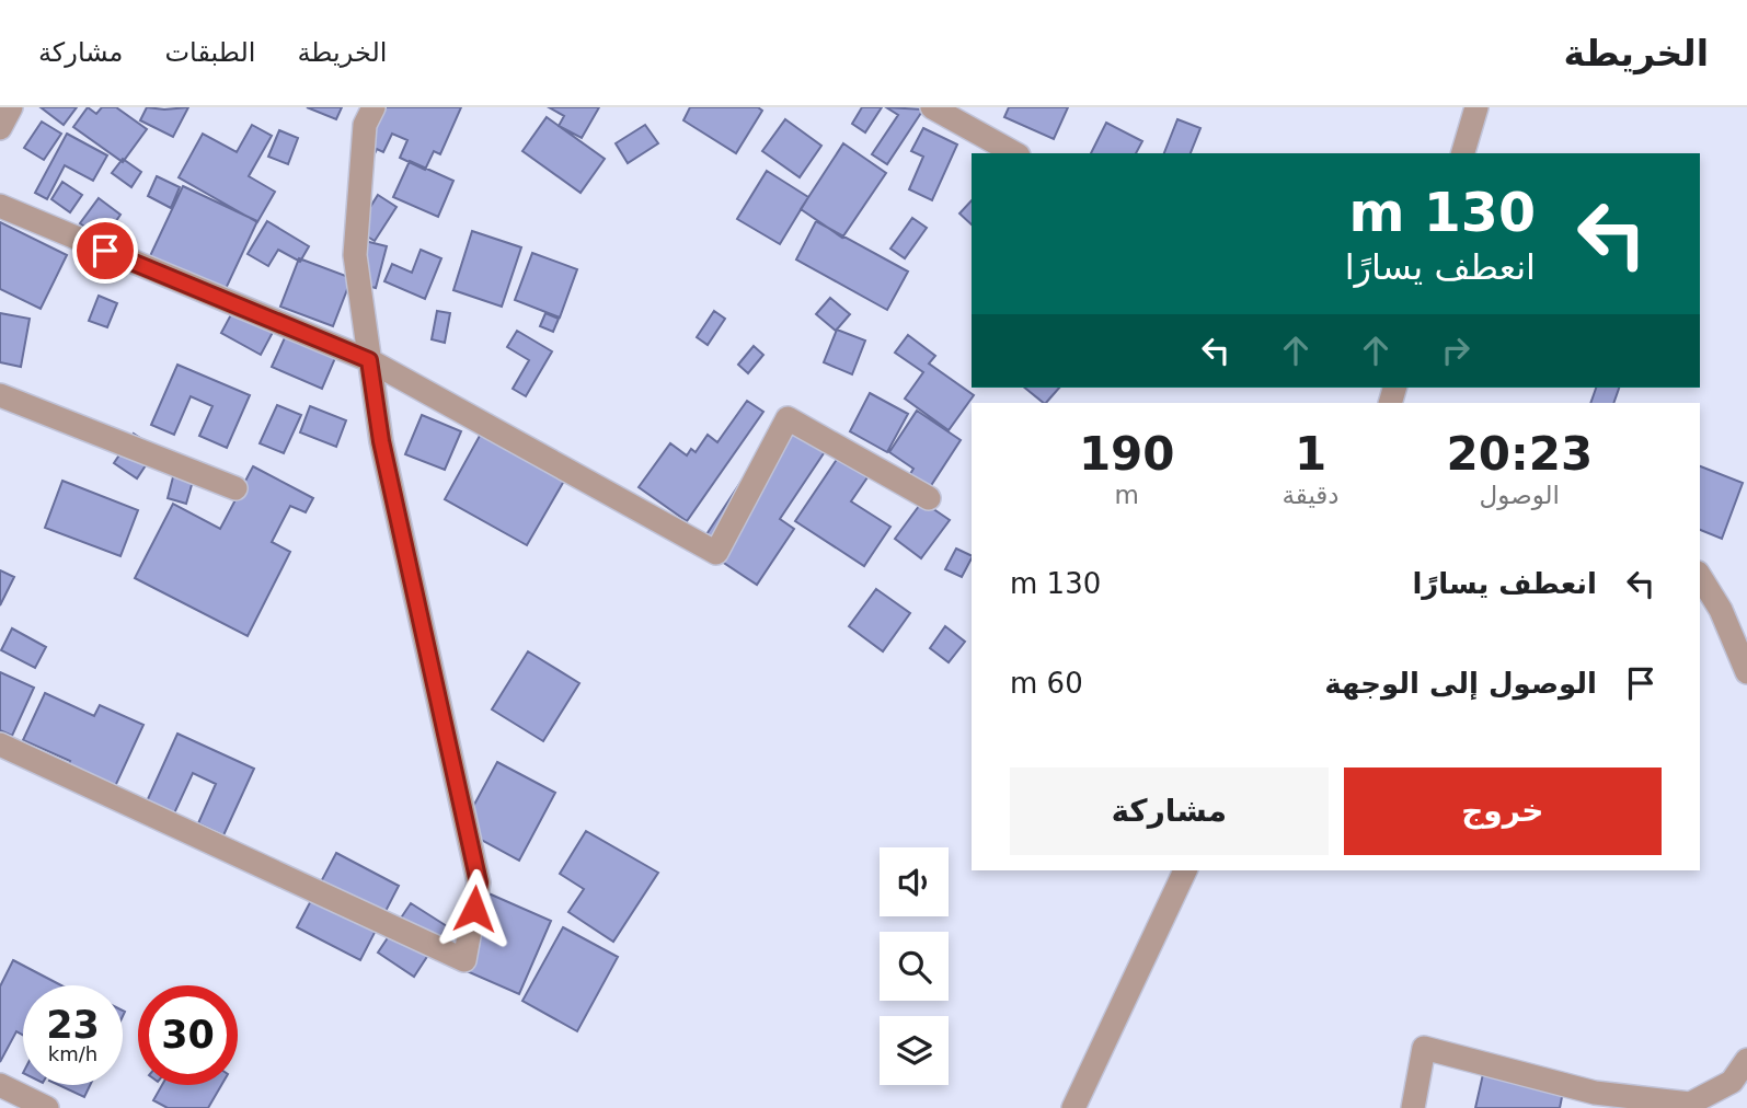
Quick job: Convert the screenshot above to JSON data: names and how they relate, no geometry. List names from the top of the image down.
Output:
{
  "page": {
    "header": "الخريطة",
    "nav": ["الخريطة", "الطبقات", "مشاركة"],
    "turn": ["130 m", "انعطف يسارًا"],
    "eta": [
      "20:23",
      "الوصول",
      "1",
      "دقيقة",
      "190",
      "m"
    ],
    "list": [
      {
        "name": "انعطف يسارًا",
        "value": "130 m"
      },
      {
        "name": "الوصول إلى الوجهة",
        "value": "60 m"
      }
    ],
    "buttons": ["خروج", "مشاركة"],
    "speed": "23 km/h",
    "limit": "30"
  }
}
